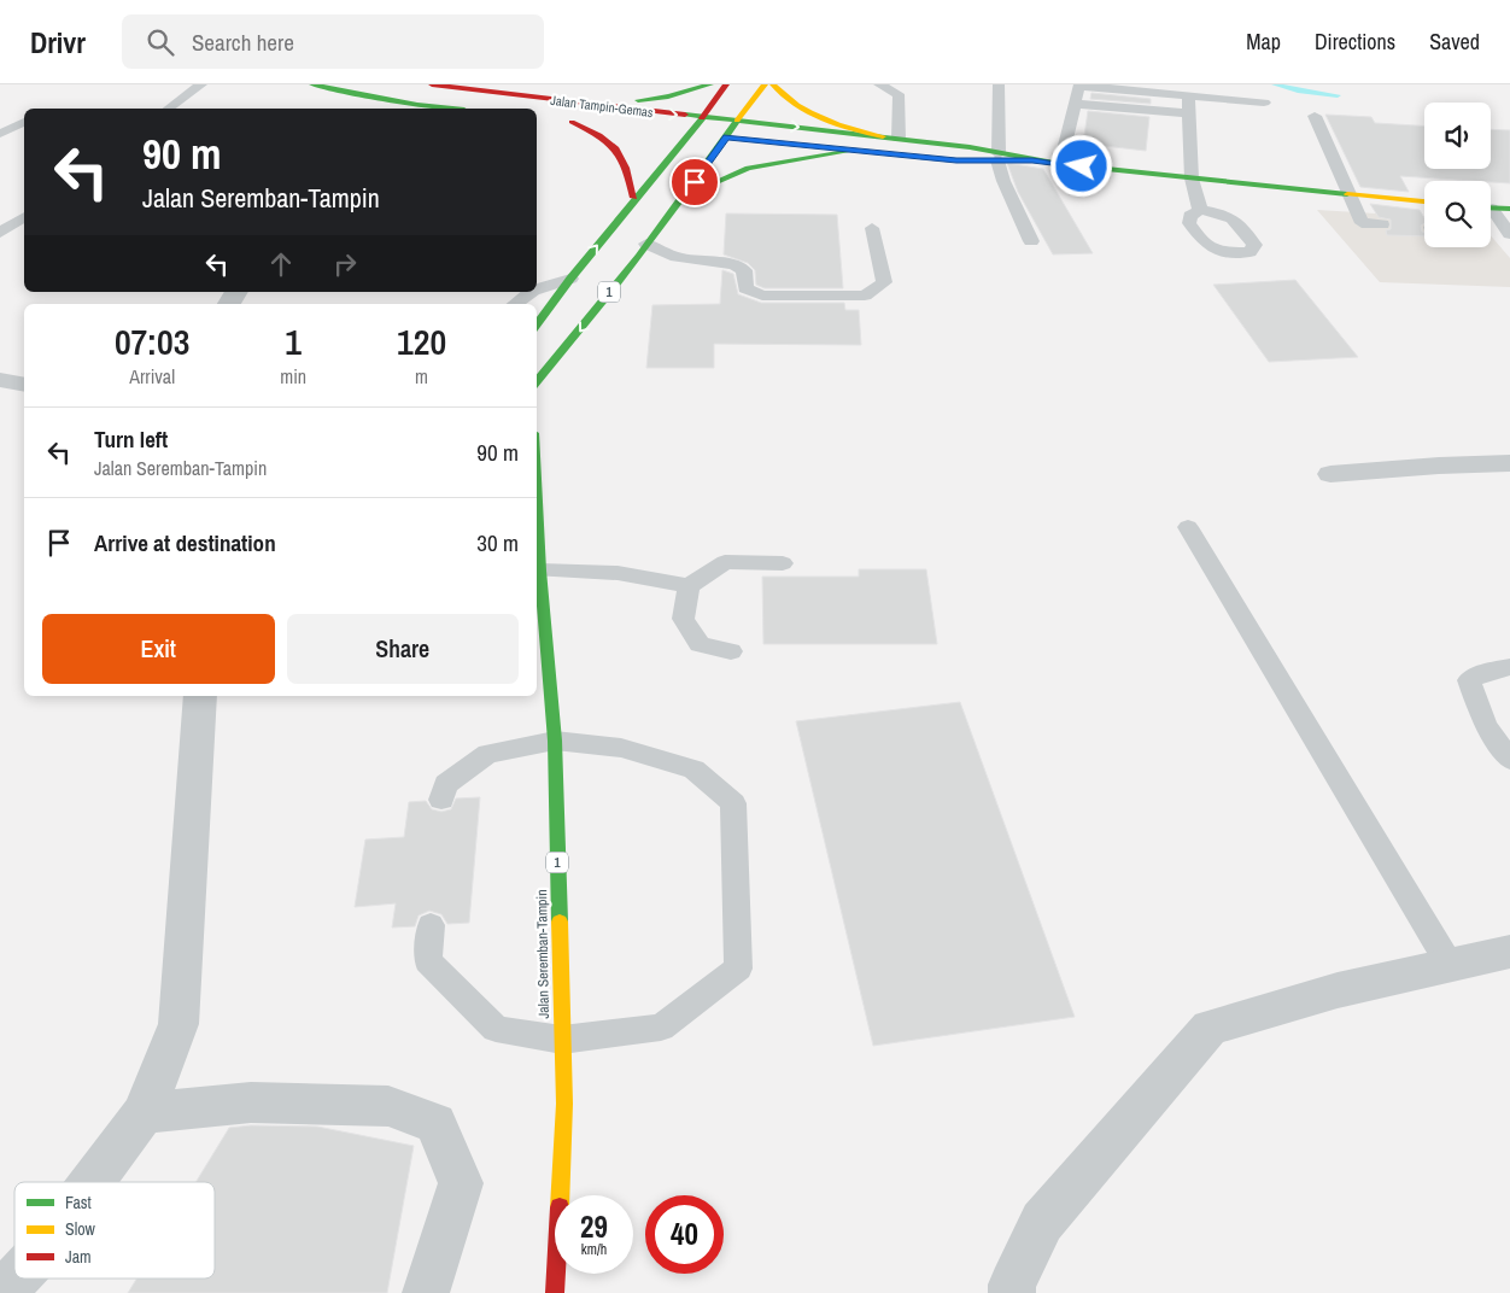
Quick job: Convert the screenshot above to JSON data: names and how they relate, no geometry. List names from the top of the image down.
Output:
{
  "streets": {
    "main road": ["Jalan Tampin-Gemas", "1", "Jalan Seremban-Tampin"]
  },
  "crossings": [
    ["Jalan Tampin-Gemas", "1"]
  ],
  "legend": ["Fast", "Slow", "Jam"],
  "page": {
    "header": "Drivr",
    "search": "Search here",
    "nav": ["Map", "Directions", "Saved"],
    "turn": ["90 m", "Jalan Seremban-Tampin"],
    "eta": [
      "07:03",
      "Arrival",
      "1",
      "min",
      "120",
      "m"
    ],
    "list": [
      {
        "name": "Turn left",
        "note": "Jalan Seremban-Tampin",
        "value": "90 m"
      },
      {
        "name": "Arrive at destination",
        "value": "30 m"
      }
    ],
    "buttons": ["Exit", "Share"],
    "speed": "29 km/h",
    "limit": "40"
  }
}
